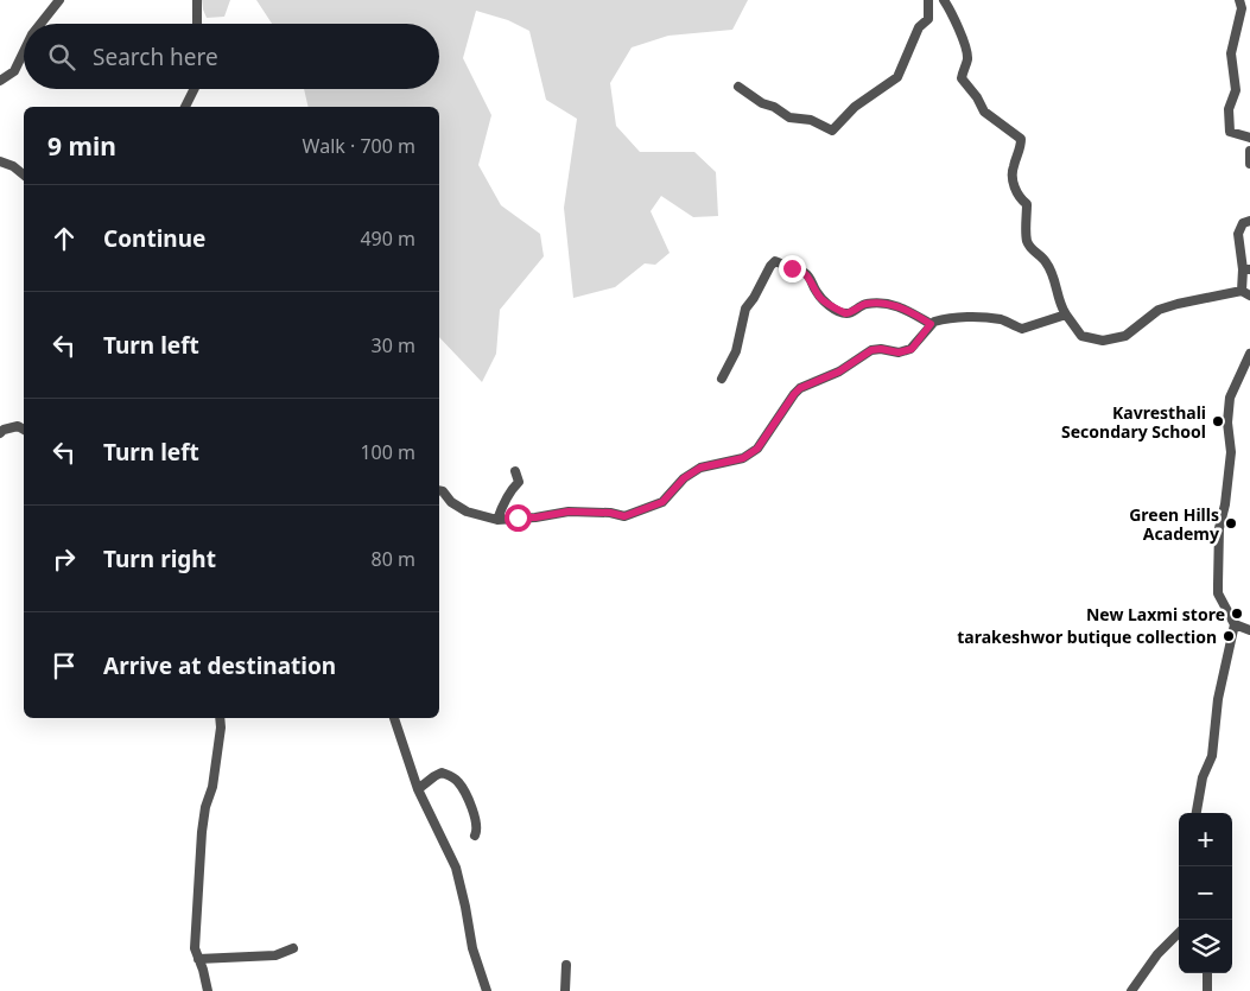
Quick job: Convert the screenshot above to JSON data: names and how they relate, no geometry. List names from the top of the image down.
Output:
{
  "places": [
    "Kavresthali Secondary School",
    "Green Hills Academy",
    "New Laxmi store",
    "tarakeshwor butique collection"
  ],
  "page": {
    "search": "Search here",
    "heading": ["9 min", "Walk · 700 m"],
    "list": [
      ["Continue", "490 m"],
      ["Turn left", "30 m"],
      ["Turn left", "100 m"],
      ["Turn right", "80 m"],
      "Arrive at destination"
    ],
    "map_buttons": ["+", "−"]
  }
}
